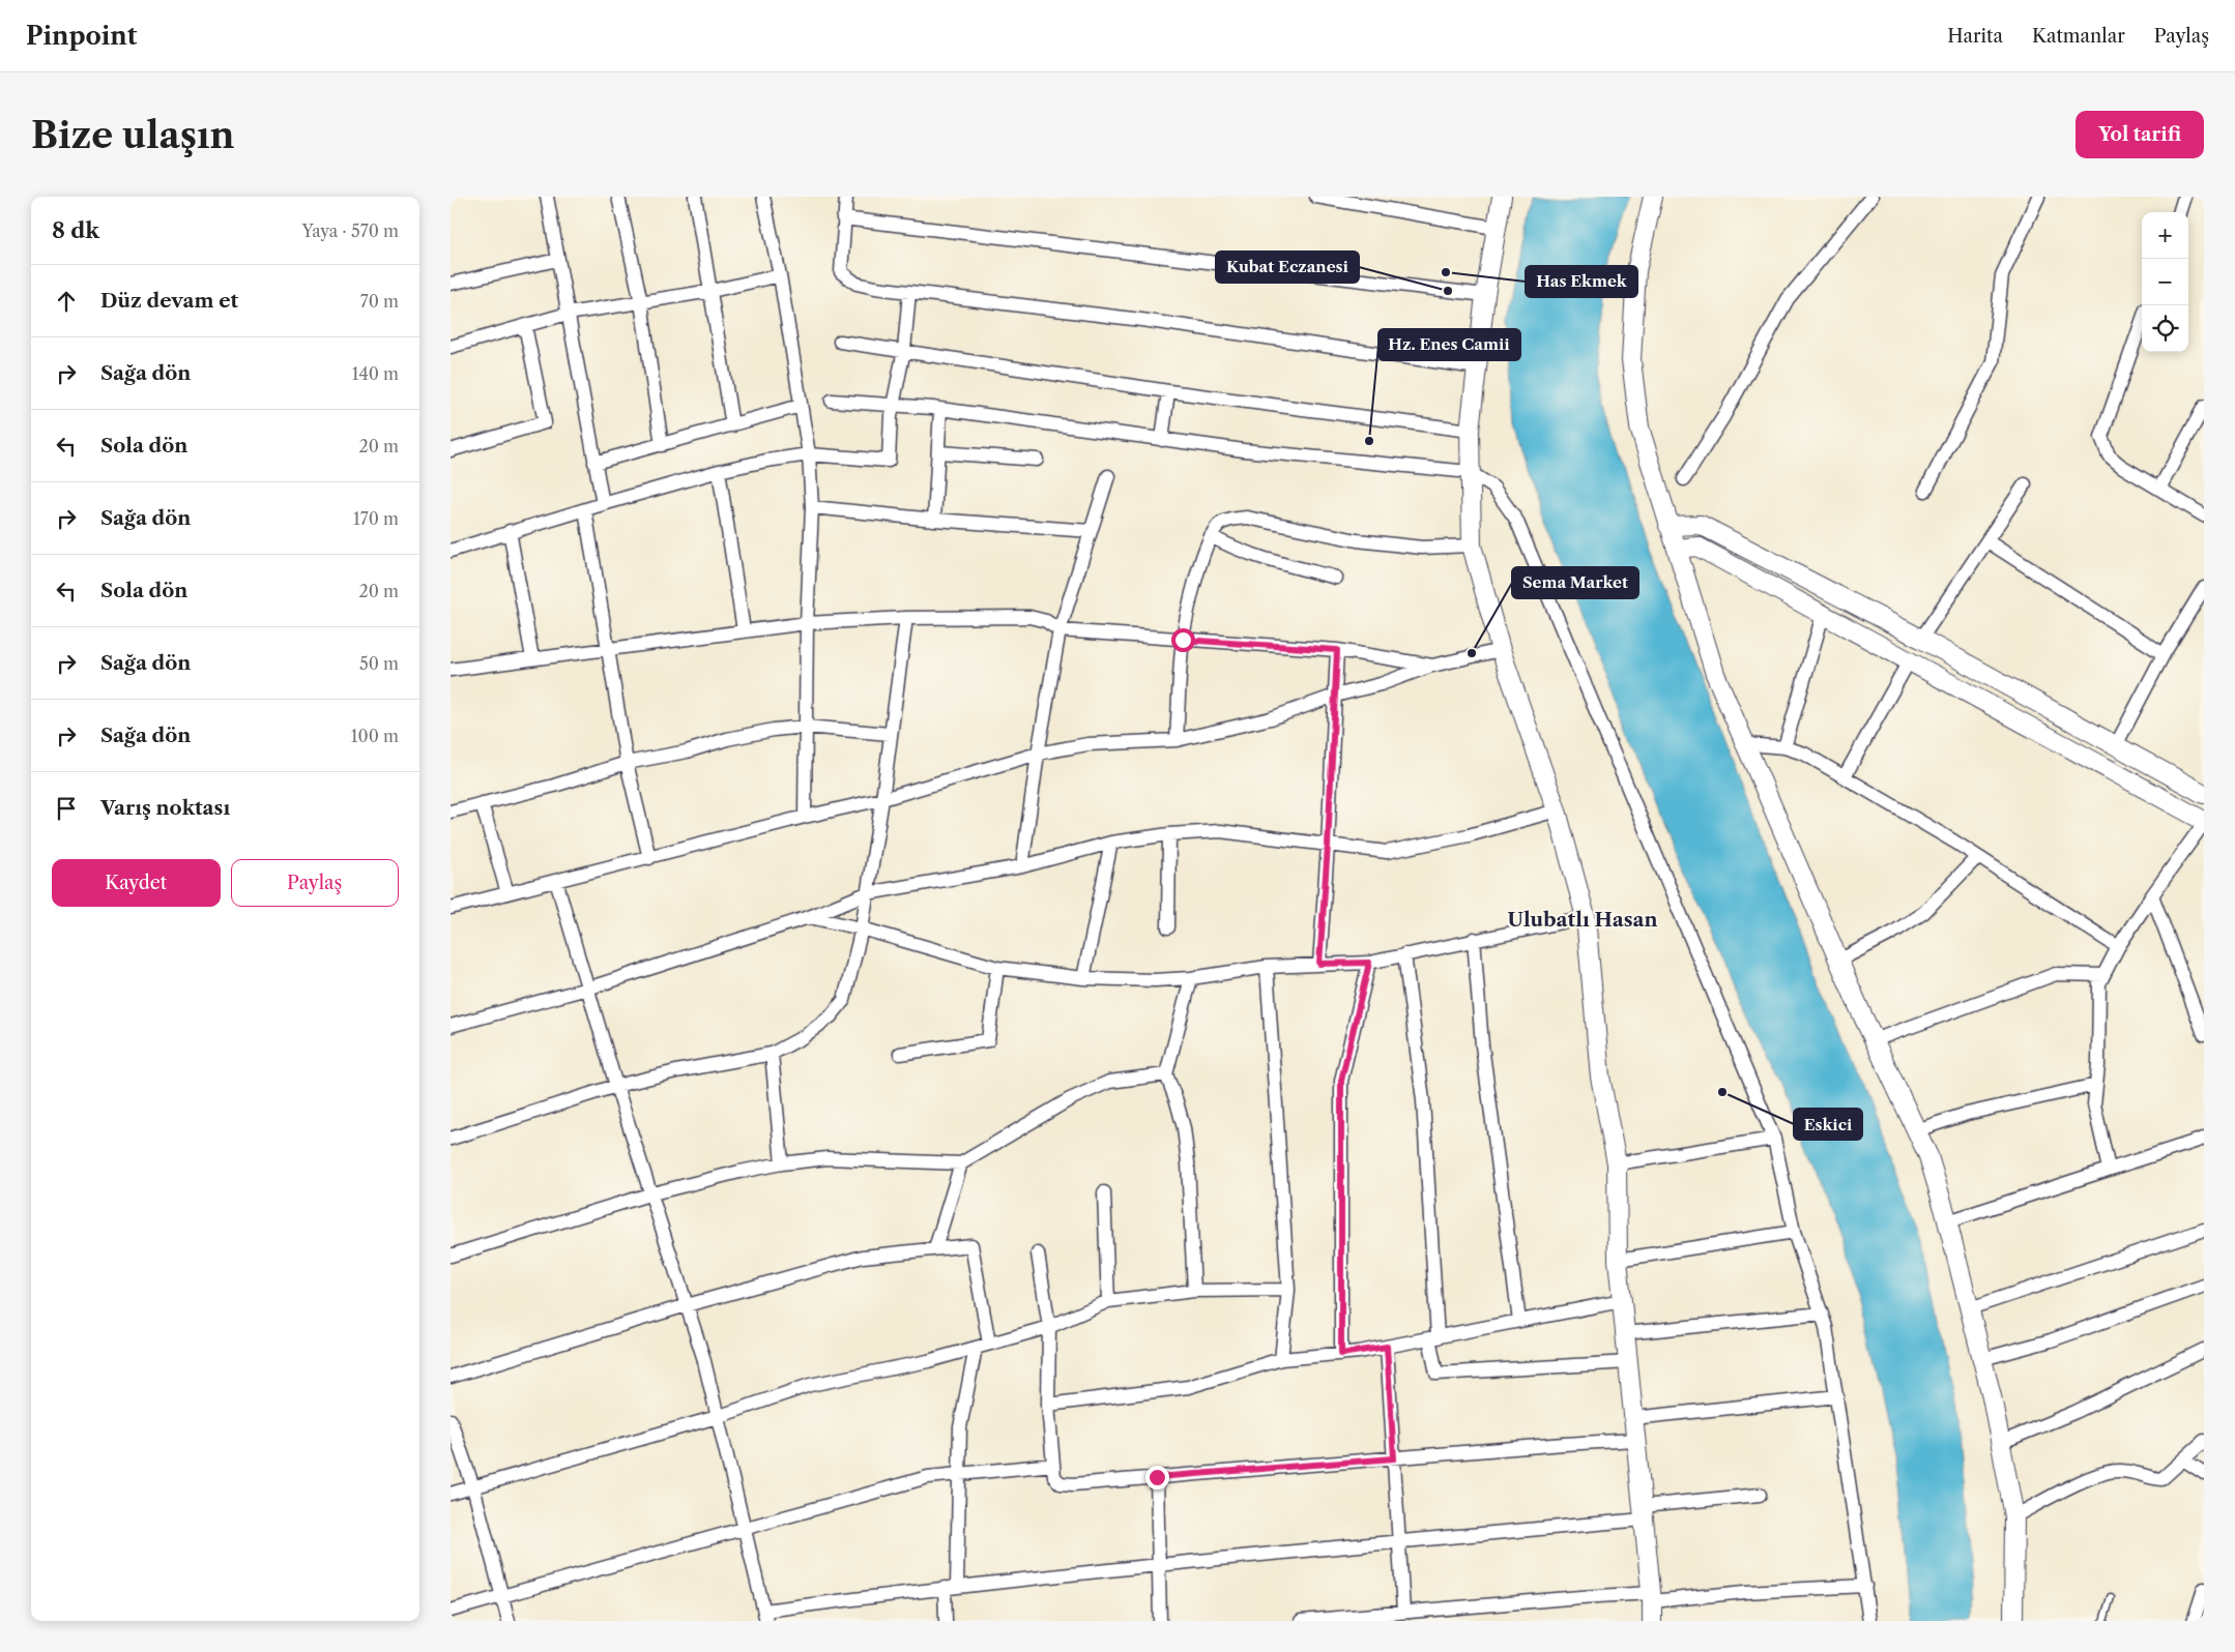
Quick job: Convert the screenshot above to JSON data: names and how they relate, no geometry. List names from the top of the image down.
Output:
{
  "districts": ["Ulubatlı Hasan"],
  "places": [
    "Has Ekmek",
    "Kubat Eczanesi",
    "Hz. Enes Camii",
    "Sema Market",
    "Eskici"
  ],
  "page": {
    "header": "Pinpoint",
    "nav": ["Harita", "Katmanlar", "Paylaş"],
    "buttons": [
      "Yol tarifi",
      ["Kaydet", "Paylaş"]
    ],
    "title": "Bize ulaşın",
    "heading": ["8 dk", "Yaya · 570 m"],
    "map_buttons": ["+", "−"],
    "list": [
      ["Düz devam et", "70 m"],
      ["Sağa dön", "140 m"],
      ["Sola dön", "20 m"],
      ["Sağa dön", "170 m"],
      ["Sola dön", "20 m"],
      ["Sağa dön", "50 m"],
      ["Sağa dön", "100 m"],
      "Varış noktası"
    ]
  }
}
